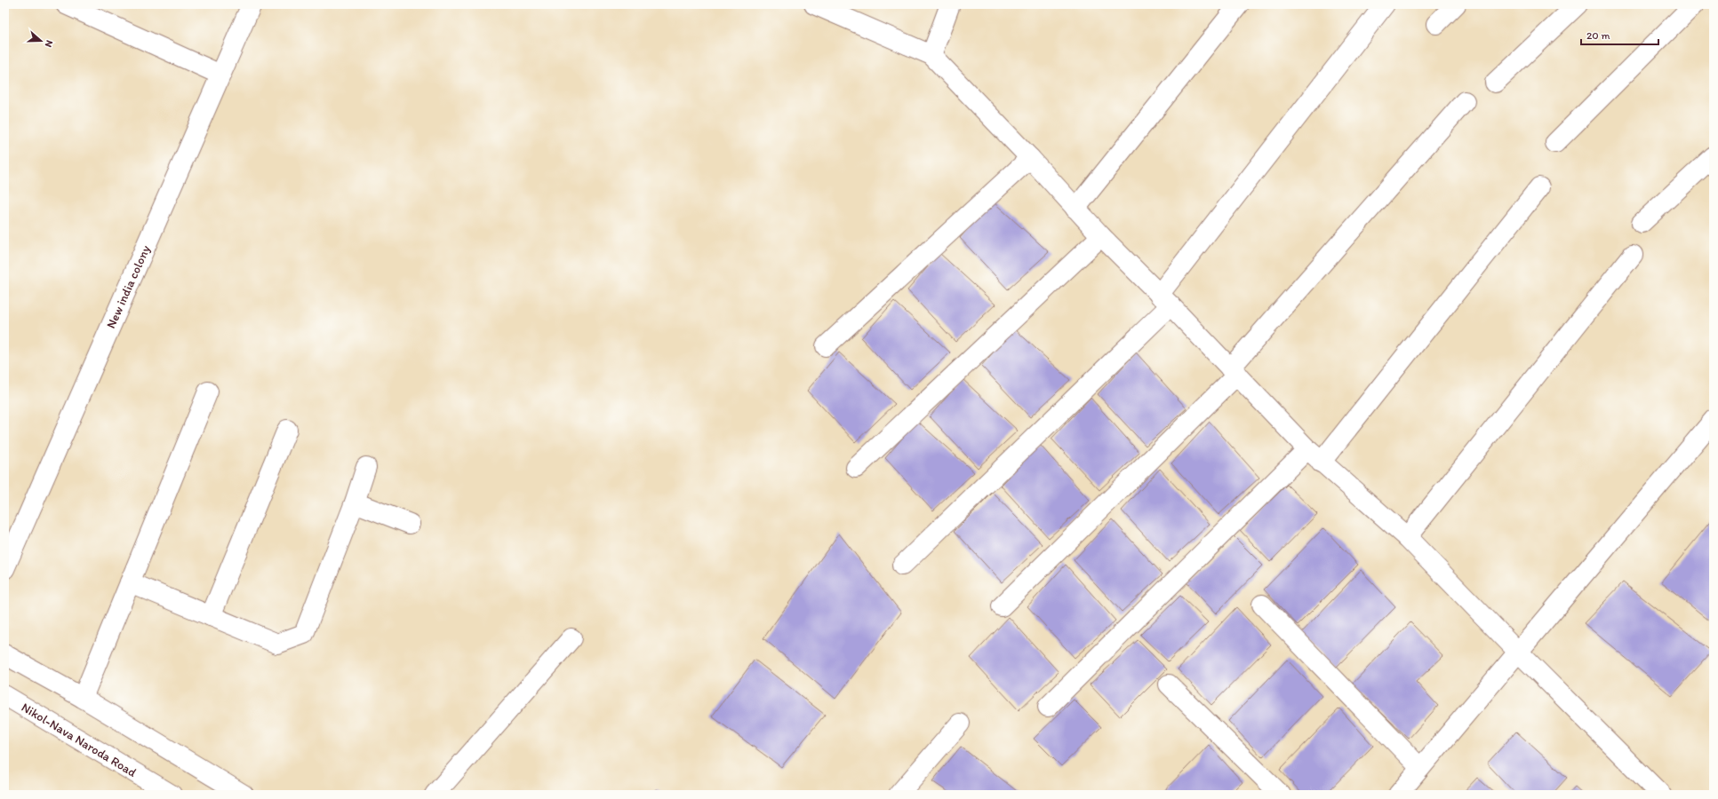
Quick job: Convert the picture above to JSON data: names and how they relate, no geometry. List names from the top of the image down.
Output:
{
  "streets": {
    "street": ["New india colony", "Nikol-Nava Naroda Road"]
  },
  "scale_bar": "20 m",
  "north": "right"
}
